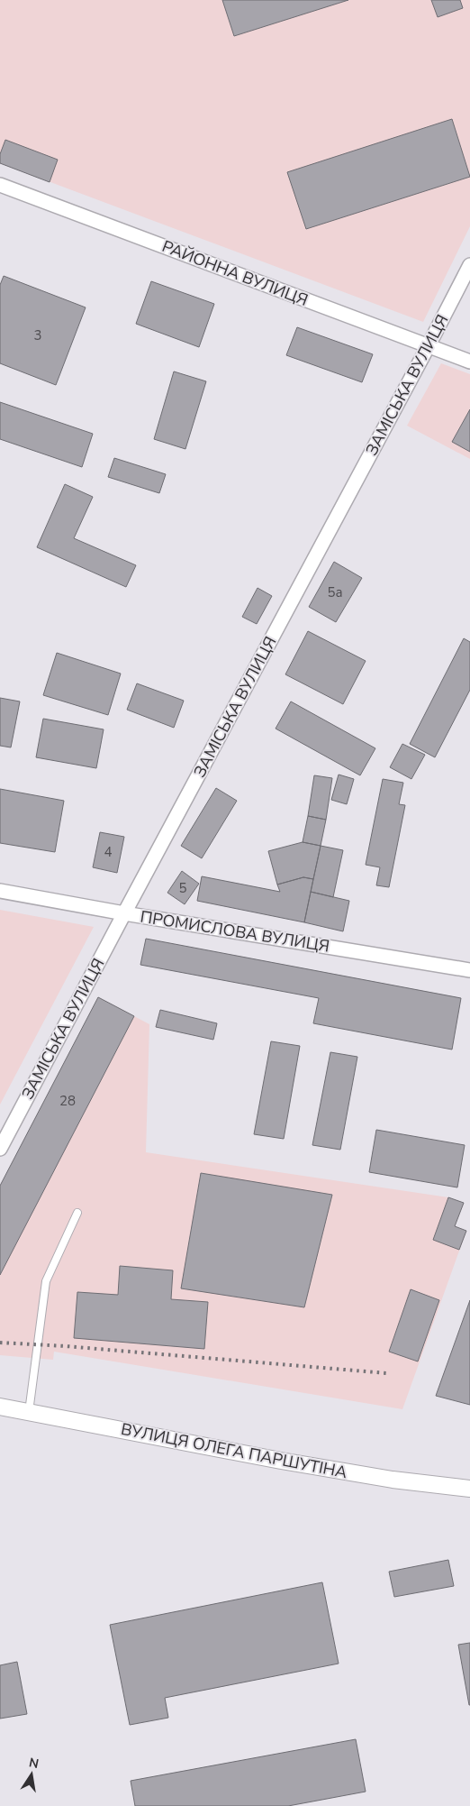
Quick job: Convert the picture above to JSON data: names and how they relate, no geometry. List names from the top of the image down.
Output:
{
  "streets": {
    "street": [
      "РАЙОННА ВУЛИЦЯ",
      "ЗАМІСЬКА ВУЛИЦЯ",
      "ПРОМИСЛОВА ВУЛИЦЯ",
      "ВУЛИЦЯ ОЛЕГА ПАРШУТІНА"
    ]
  },
  "crossings": [
    ["РАЙОННА ВУЛИЦЯ", "ЗАМІСЬКА ВУЛИЦЯ"],
    ["ЗАМІСЬКА ВУЛИЦЯ", "ПРОМИСЛОВА ВУЛИЦЯ"]
  ],
  "house_numbers": [
    "3",
    "5а",
    "4",
    "5",
    "28"
  ],
  "north": "top"
}
